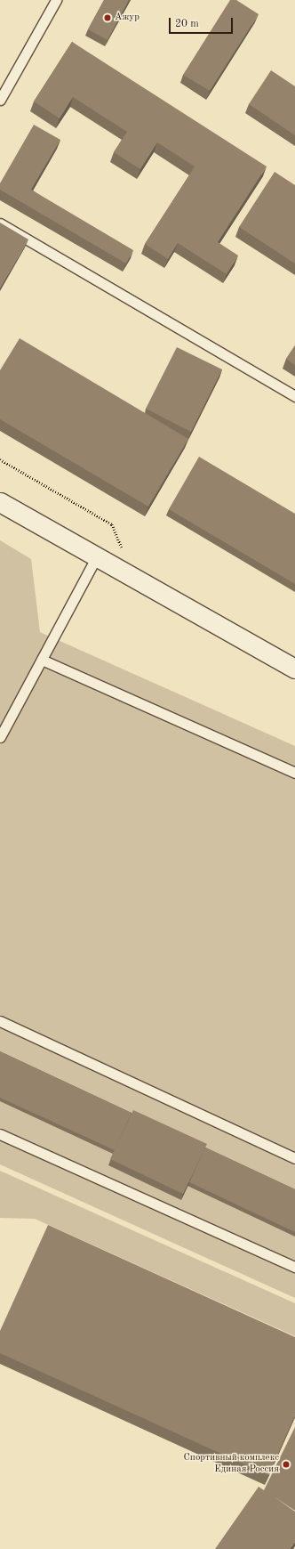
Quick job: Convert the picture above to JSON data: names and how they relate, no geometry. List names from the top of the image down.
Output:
{
  "places": ["Ажур", "Спортивный комплекс Единая Россия"],
  "scale_bar": "20 m"
}
